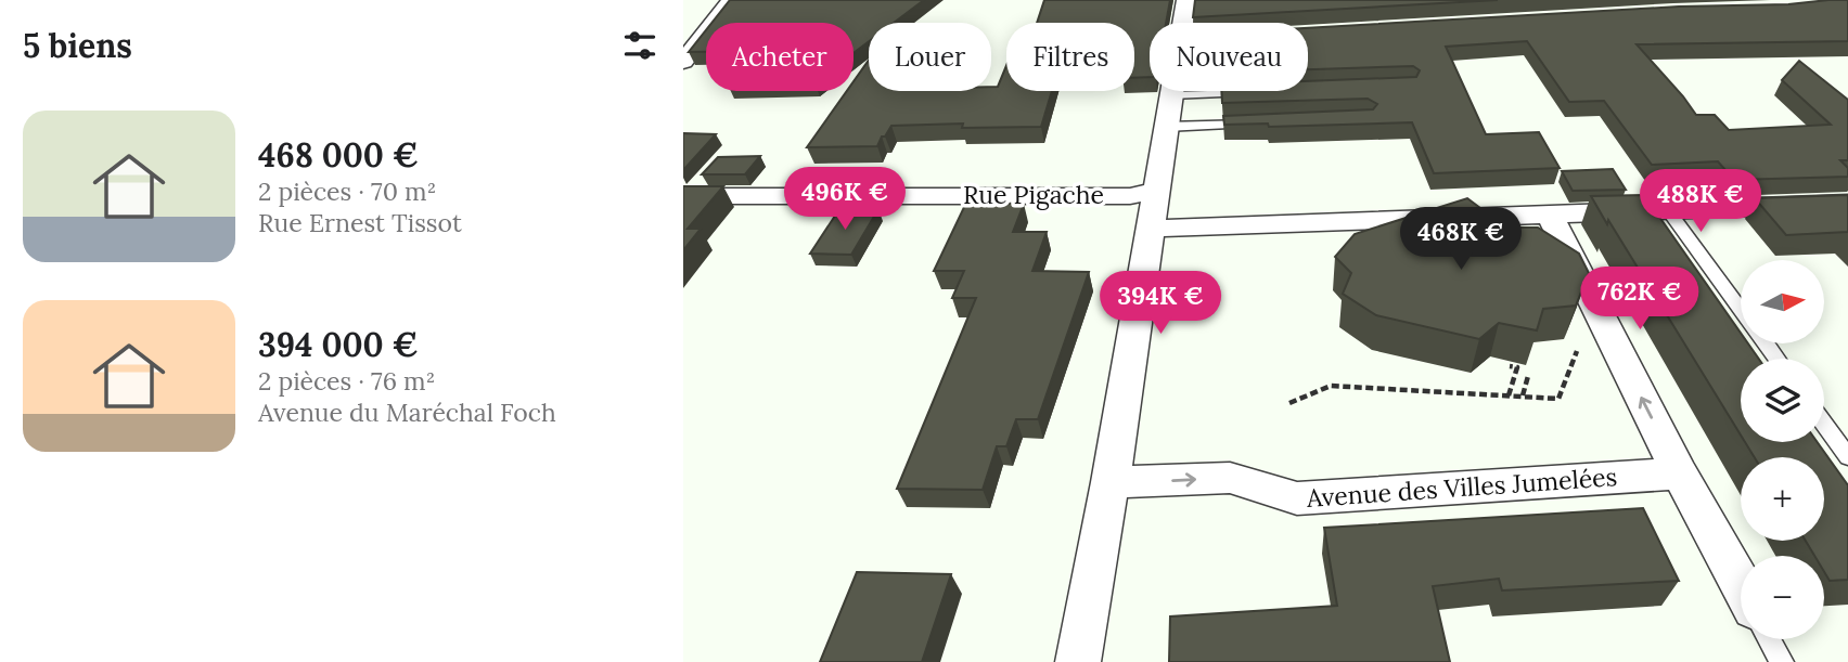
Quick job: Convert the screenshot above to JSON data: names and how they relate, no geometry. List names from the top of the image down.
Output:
{
  "streets": {
    "street": ["Rue Pigache", "Avenue des Villes Jumelées"]
  },
  "north": "right",
  "page": {
    "heading": "5 biens",
    "chip": [
      "Acheter",
      "Louer",
      "Filtres",
      "Nouveau"
    ],
    "list": [
      {
        "name": "468 000 €",
        "note": "2 pièces · 70 m² · Rue Ernest Tissot"
      },
      {
        "name": "394 000 €",
        "note": "2 pièces · 76 m² · Avenue du Maréchal Foch"
      }
    ],
    "price": [
      "496K €",
      "488K €",
      "468K €",
      "762K €",
      "394K €"
    ],
    "map_buttons": ["+", "−"]
  }
}
